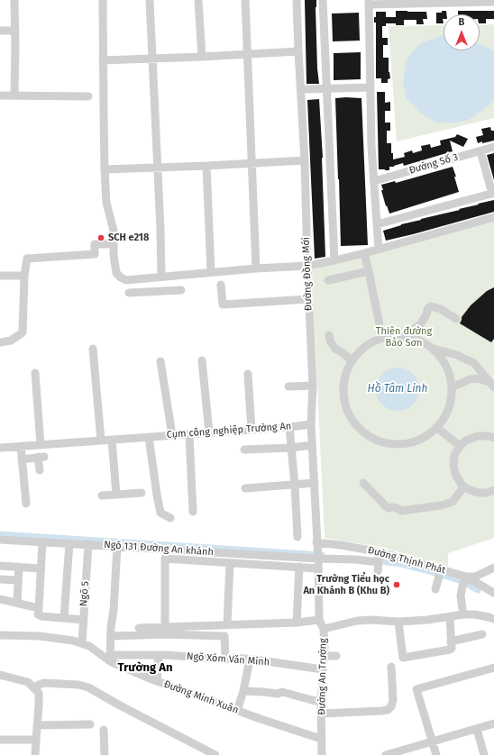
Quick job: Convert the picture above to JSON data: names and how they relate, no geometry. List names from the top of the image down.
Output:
{
  "streets": {
    "street": [
      "Đường Số 3",
      "Đường Đồng Mới",
      "Cụm công nghiệp Trường An",
      "Ngõ 131 Đường An khánh",
      "Đường Thịnh Phát",
      "Ngõ 5",
      "Ngõ Xóm Văn Minh",
      "Đường An Trường",
      "Đường Minh Xuân"
    ]
  },
  "crossings": [
    ["Đường Đồng Mới", "Cụm công nghiệp Trường An"],
    ["Đường Đồng Mới", "Ngõ 131 Đường An khánh"],
    ["Đường Đồng Mới", "Đường Thịnh Phát"],
    ["Đường Đồng Mới", "Đường An Trường"],
    ["Ngõ 131 Đường An khánh", "Đường Thịnh Phát"],
    ["Ngõ 131 Đường An khánh", "Ngõ 5"],
    ["Ngõ 131 Đường An khánh", "Đường An Trường"],
    ["Đường Thịnh Phát", "Đường An Trường"],
    ["Ngõ 5", "Đường Minh Xuân"],
    ["Ngõ Xóm Văn Minh", "Đường An Trường"],
    ["Ngõ Xóm Văn Minh", "Đường Minh Xuân"],
    ["Đường An Trường", "Đường Minh Xuân"]
  ],
  "districts": ["Trường An"],
  "water": ["Hồ Tâm Linh"],
  "parks": ["Thiên đường Bảo Sơn"],
  "places": ["SCH e218", "Trường Tiểu học An Khánh B (Khu B)"],
  "north": "top"
}
